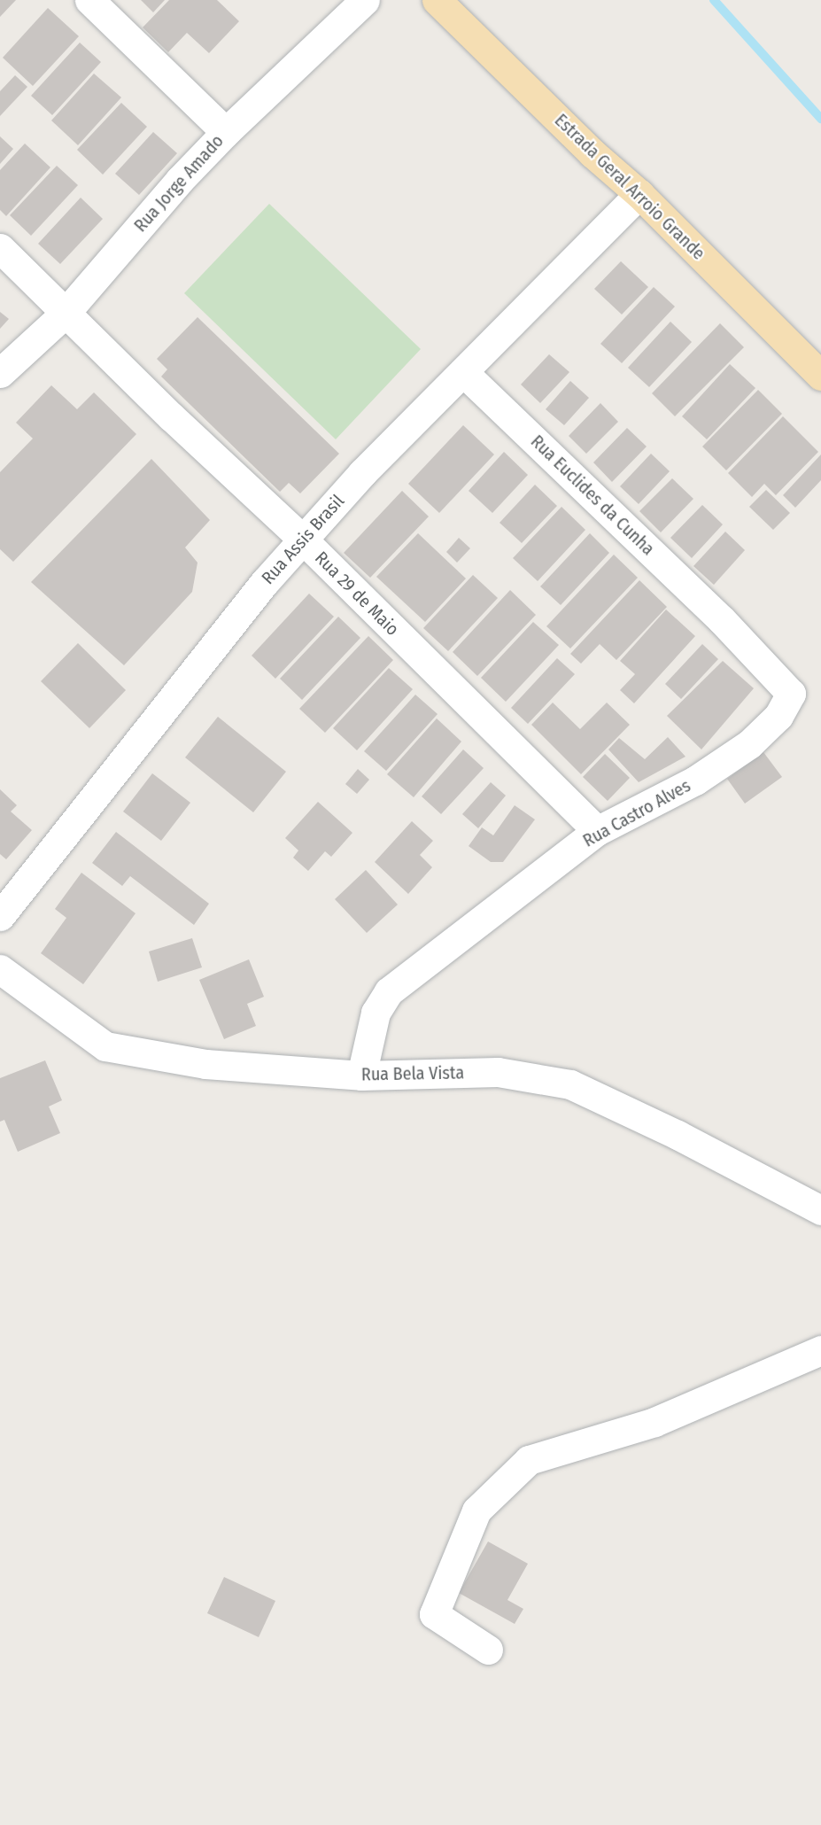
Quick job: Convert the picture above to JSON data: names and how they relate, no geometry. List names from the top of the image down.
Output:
{
  "streets": {
    "main road": ["Estrada Geral Arroio Grande"],
    "street": [
      "Rua Jorge Amado",
      "Rua Euclides da Cunha",
      "Rua Assis Brasil",
      "Rua 29 de Maio",
      "Rua Castro Alves",
      "Rua Bela Vista"
    ]
  },
  "crossings": [
    ["Rua Jorge Amado", "Rua 29 de Maio"],
    ["Estrada Geral Arroio Grande", "Rua Assis Brasil"],
    ["Rua Euclides da Cunha", "Rua Assis Brasil"],
    ["Rua Euclides da Cunha", "Rua Castro Alves"],
    ["Rua Assis Brasil", "Rua 29 de Maio"],
    ["Rua 29 de Maio", "Rua Castro Alves"],
    ["Rua Castro Alves", "Rua Bela Vista"]
  ]
}
